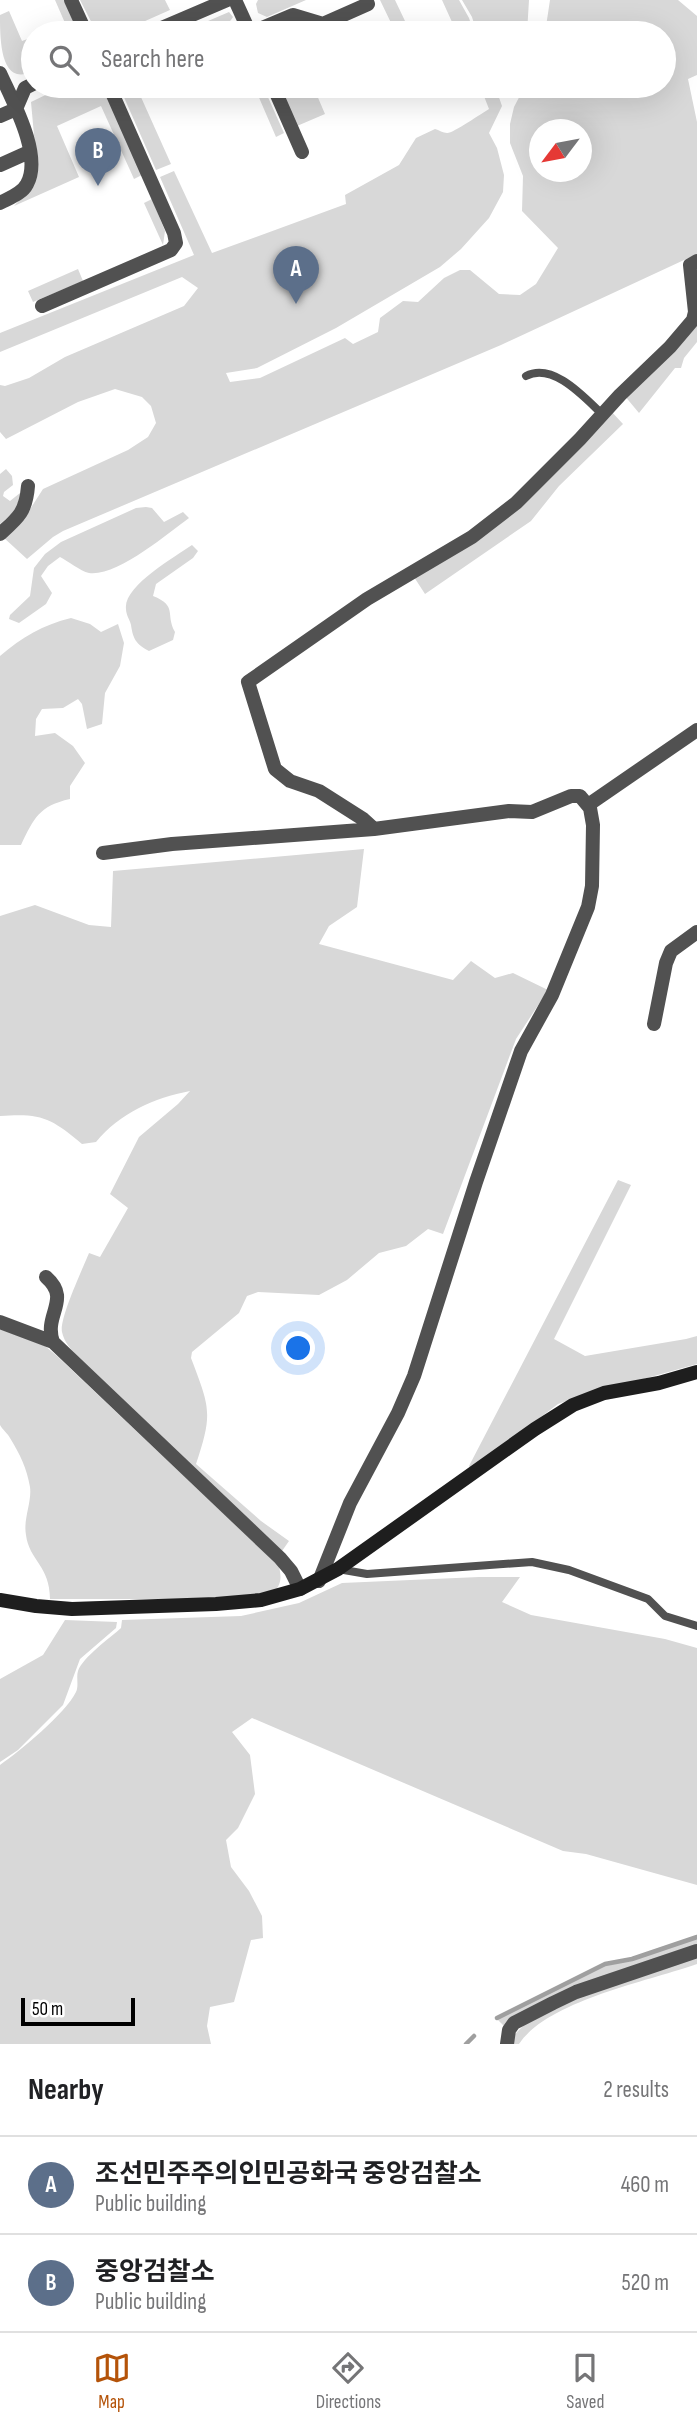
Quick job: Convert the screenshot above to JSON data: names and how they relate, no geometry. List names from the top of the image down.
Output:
{
  "scale_bar": "50 m",
  "north": "bottom left",
  "page": {
    "search": "Search here",
    "pins": ["B", "A"],
    "scale": "50 m",
    "heading": ["Nearby", "2 results"],
    "list": [
      {
        "mark": "A",
        "name": "조선민주주의인민공화국 중앙검찰소",
        "note": "Public building",
        "value": "460 m"
      },
      {
        "mark": "B",
        "name": "중앙검찰소",
        "note": "Public building",
        "value": "520 m"
      }
    ],
    "nav": ["Map", "Directions", "Saved"]
  }
}
